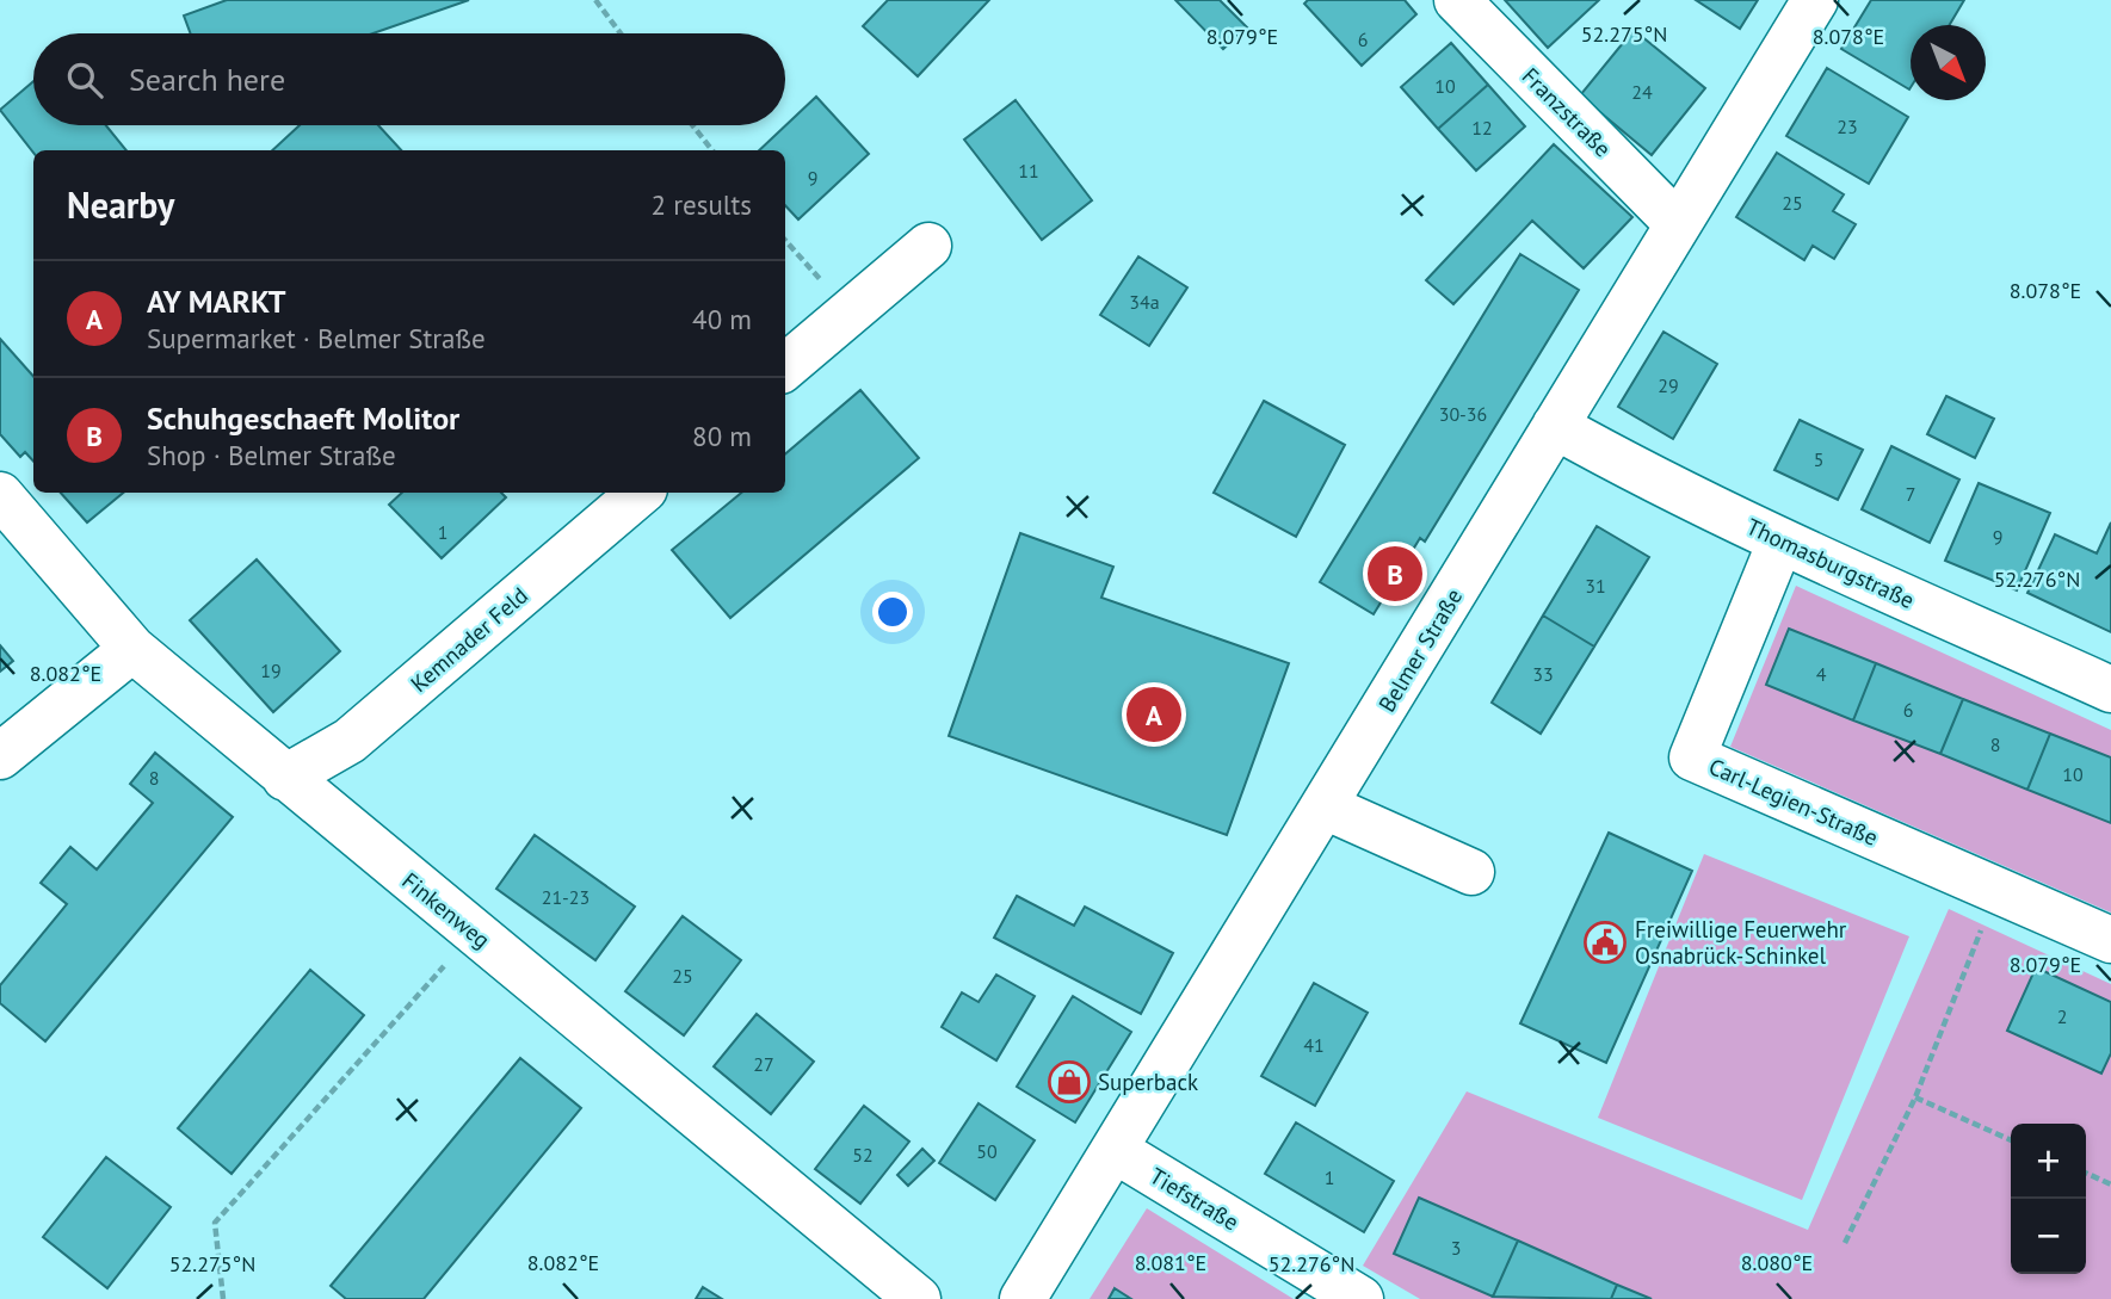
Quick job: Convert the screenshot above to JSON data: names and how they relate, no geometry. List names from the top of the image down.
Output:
{
  "streets": {
    "street": [
      "Franzstraße",
      "Thomasburgstraße",
      "Kemnader Feld",
      "Belmer Straße",
      "Carl-Legien-Straße",
      "Finkenweg",
      "Tiefstraße"
    ]
  },
  "crossings": [
    ["Franzstraße", "Belmer Straße"],
    ["Thomasburgstraße", "Belmer Straße"],
    ["Thomasburgstraße", "Carl-Legien-Straße"],
    ["Kemnader Feld", "Finkenweg"],
    ["Belmer Straße", "Tiefstraße"]
  ],
  "places": {
    "public building": ["Freiwillige Feuerwehr Osnabrück-Schinkel"],
    "shop": ["Superback"]
  },
  "house_numbers": [
    "6",
    "10",
    "24",
    "23",
    "12",
    "11",
    "9",
    "25",
    "34a",
    "29",
    "30-36",
    "5",
    "7",
    "1",
    "9",
    "31",
    "19",
    "33",
    "4",
    "6",
    "8",
    "10",
    "8",
    "21-23",
    "25",
    "2",
    "41",
    "27",
    "50",
    "52",
    "1",
    "3"
  ],
  "north": "bottom right",
  "page": {
    "search": "Search here",
    "heading": ["Nearby", "2 results"],
    "list": [
      {
        "mark": "A",
        "name": "AY MARKT",
        "note": "Supermarket · Belmer Straße",
        "value": "40 m"
      },
      {
        "mark": "B",
        "name": "Schuhgeschaeft Molitor",
        "note": "Shop · Belmer Straße",
        "value": "80 m"
      }
    ],
    "pins": ["B", "A"],
    "map_buttons": ["+", "−"]
  },
  "coordinates": [
    "52.275°N",
    "8.079°E",
    "8.078°E",
    "52.276°N",
    "8.082°E",
    "8.081°E",
    "8.080°E"
  ]
}
